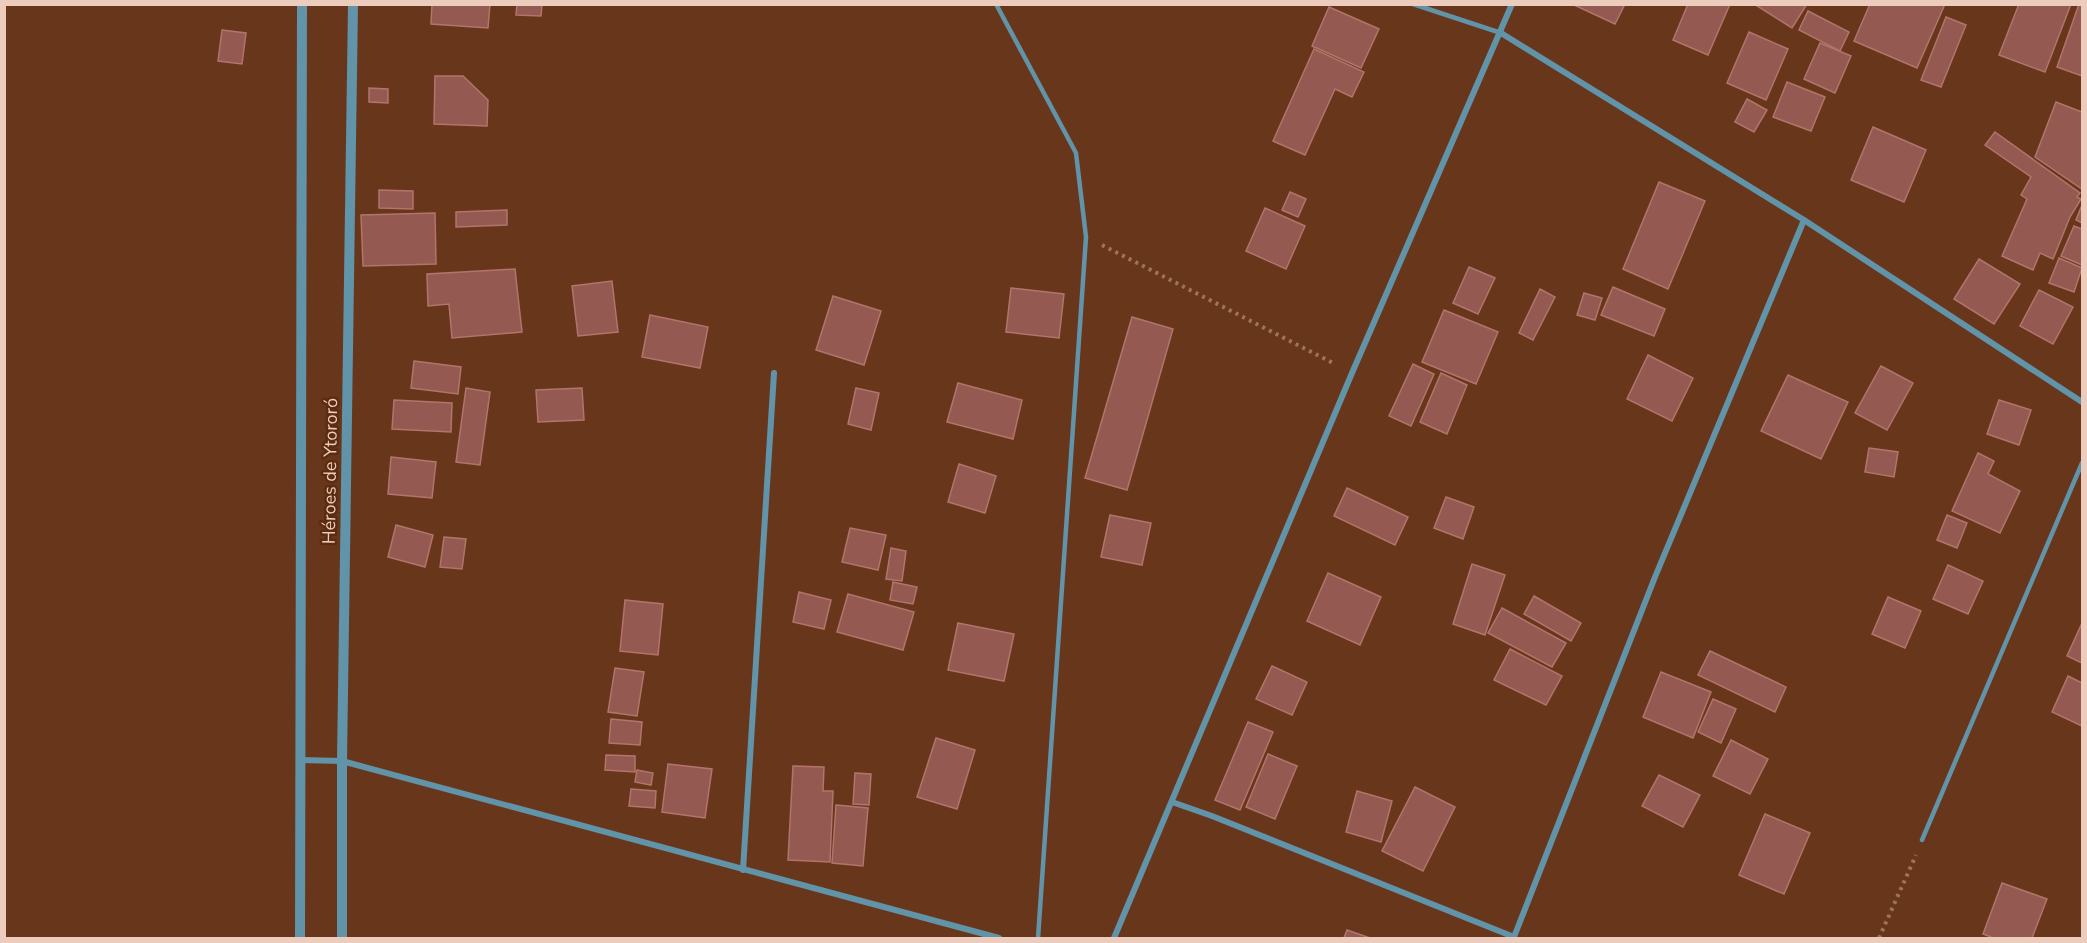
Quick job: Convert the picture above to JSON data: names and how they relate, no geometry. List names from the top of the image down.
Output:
{
  "streets": {
    "street": ["Héroes de Ytororó"]
  }
}
